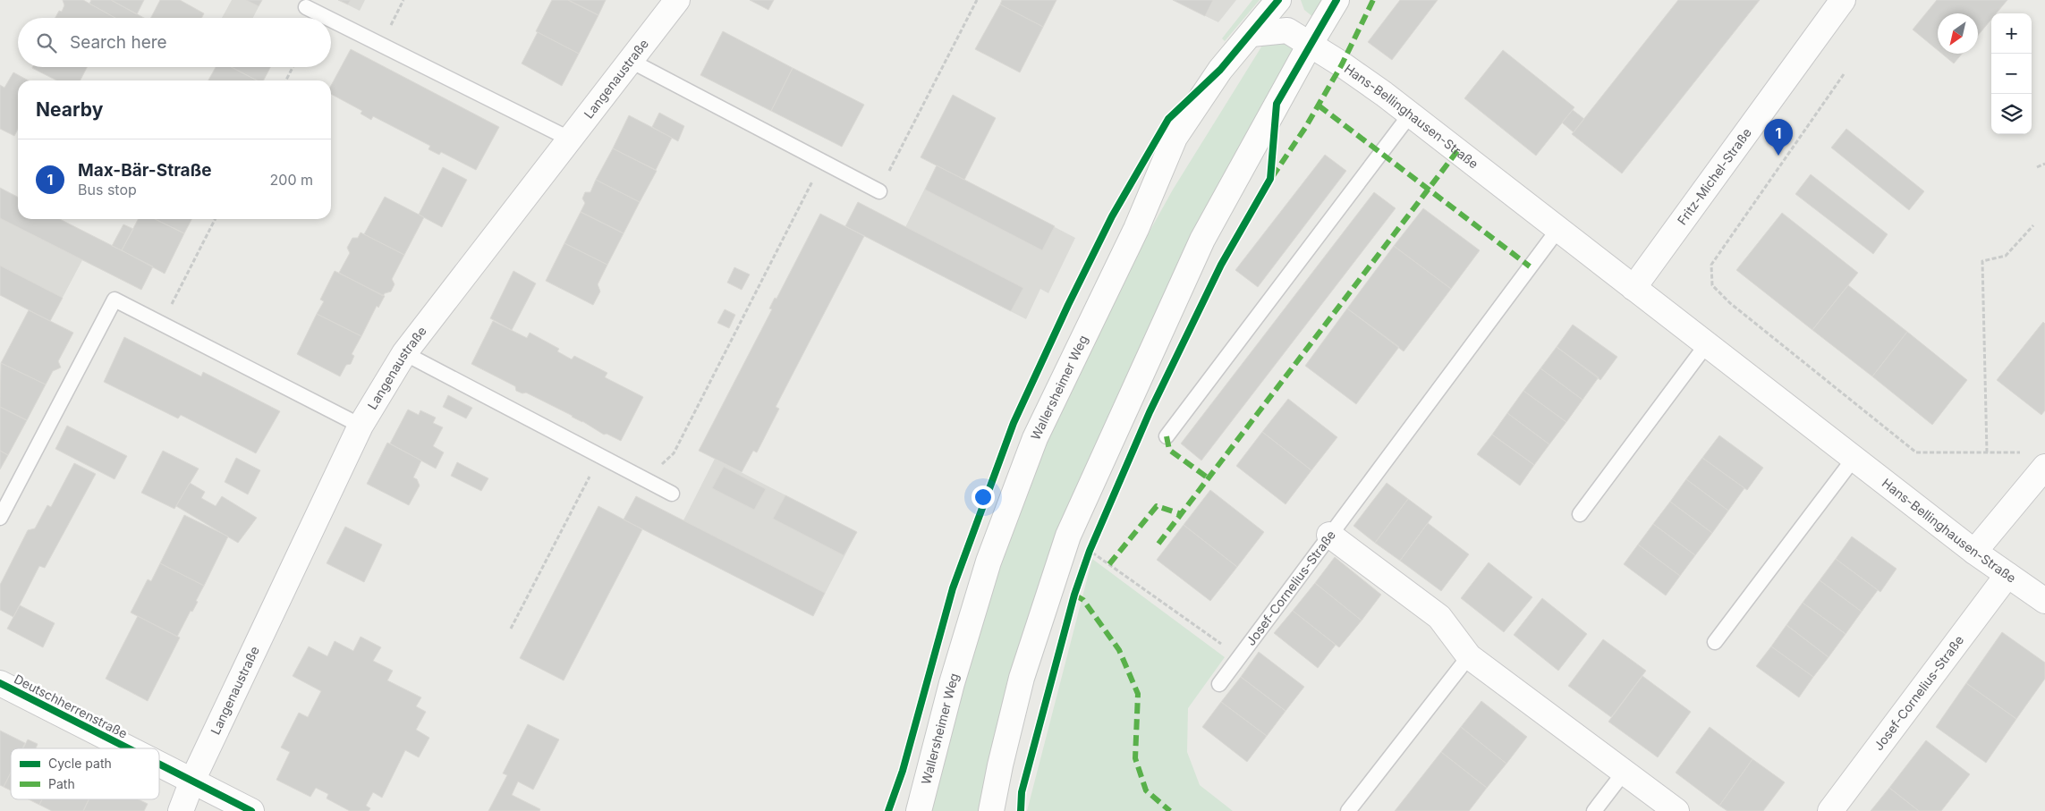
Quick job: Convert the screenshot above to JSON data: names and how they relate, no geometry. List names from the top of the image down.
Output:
{
  "streets": {
    "street": [
      "Langenaustraße",
      "Hans-Bellinghausen-Straße",
      "Fritz-Michel-Straße",
      "Wallersheimer Weg",
      "Josef-Cornelius-Straße",
      "Deutschherrenstraße"
    ]
  },
  "crossings": [
    ["Langenaustraße", "Deutschherrenstraße"],
    ["Hans-Bellinghausen-Straße", "Fritz-Michel-Straße"],
    ["Hans-Bellinghausen-Straße", "Wallersheimer Weg"],
    ["Hans-Bellinghausen-Straße", "Josef-Cornelius-Straße"]
  ],
  "legend": ["Cycle path", "Path"],
  "north": "bottom left",
  "page": {
    "map_buttons": ["+", "−"],
    "search": "Search here",
    "heading": "Nearby",
    "pins": "1",
    "list": [
      {
        "mark": "1",
        "name": "Max-Bär-Straße",
        "note": "Bus stop",
        "value": "200 m"
      }
    ]
  }
}
